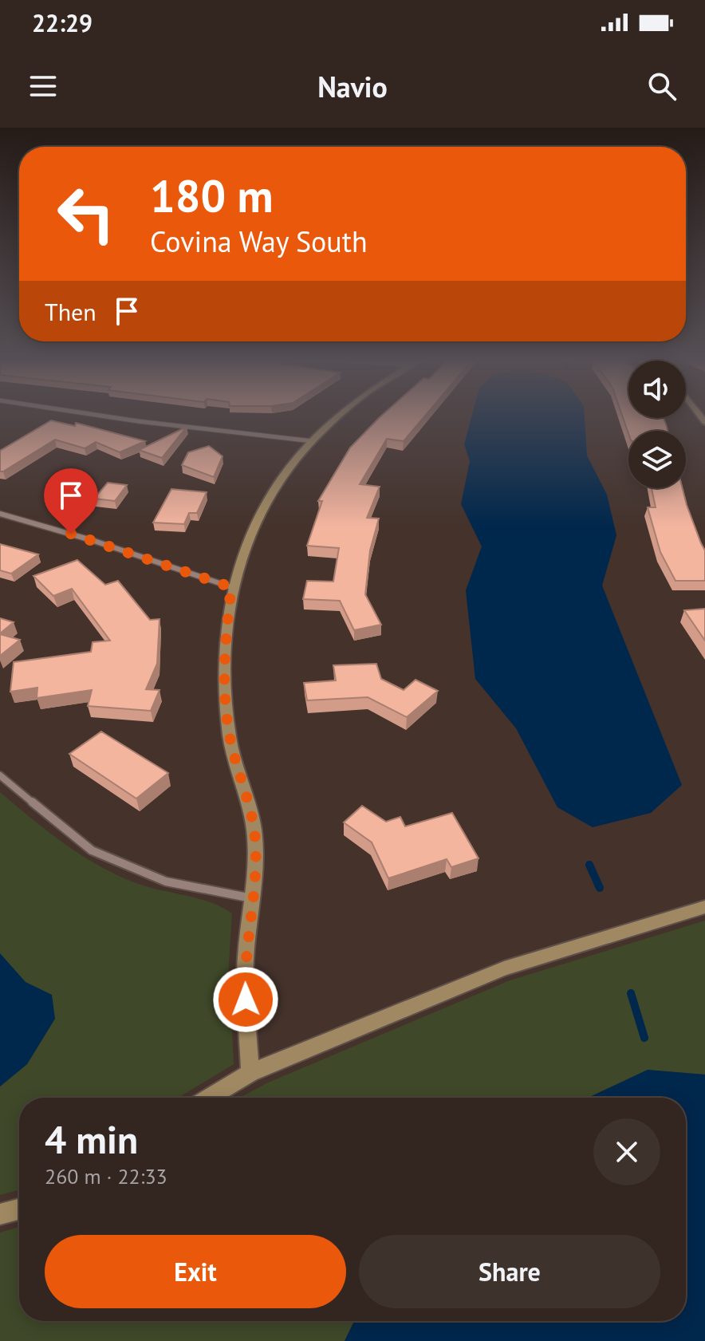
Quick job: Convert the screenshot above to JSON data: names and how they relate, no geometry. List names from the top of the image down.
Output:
{
  "page": {
    "status": "22:29",
    "header": "Navio",
    "turn": ["180 m", "Covina Way South"],
    "then": "Then",
    "heading": ["4 min", "260 m · 22:33"],
    "buttons": ["Exit", "Share"]
  }
}
